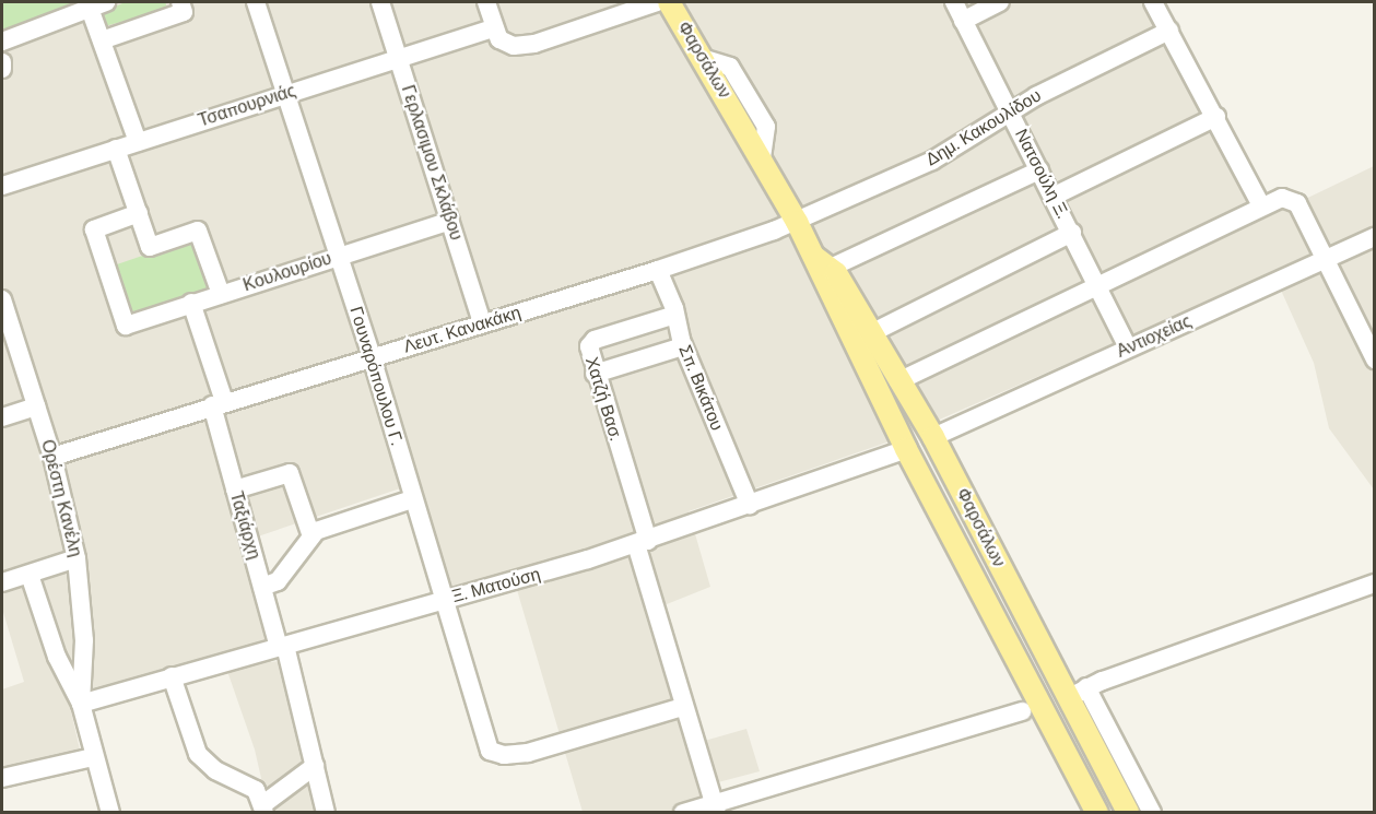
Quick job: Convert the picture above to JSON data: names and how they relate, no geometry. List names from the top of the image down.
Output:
{
  "streets": {
    "main road": ["Φαρσάλων"],
    "street": [
      "Τσαπουρνιάς",
      "Δημ. Κακουλίδου",
      "Γερλασιμου Σκλάβου",
      "Νατσούλη Ξ.",
      "Κουλουρίου",
      "Λευτ. Κανακάκη",
      "Αντιοχείας",
      "Γουναρόπουλου Γ.",
      "Σπ. Βικάτου",
      "Χατζή Βασ.",
      "Ορέστη Κανέλη",
      "Ταξιάρχη",
      "Ξ. Ματούση"
    ]
  },
  "crossings": [
    ["Φαρσάλων", "Δημ. Κακουλίδου"],
    ["Φαρσάλων", "Λευτ. Κανακάκη"],
    ["Φαρσάλων", "Αντιοχείας"],
    ["Φαρσάλων", "Ξ. Ματούση"],
    ["Τσαπουρνιάς", "Γερλασιμου Σκλάβου"],
    ["Τσαπουρνιάς", "Γουναρόπουλου Γ."],
    ["Δημ. Κακουλίδου", "Νατσούλη Ξ."],
    ["Δημ. Κακουλίδου", "Λευτ. Κανακάκη"],
    ["Γερλασιμου Σκλάβου", "Κουλουρίου"],
    ["Γερλασιμου Σκλάβου", "Λευτ. Κανακάκη"],
    ["Νατσούλη Ξ.", "Αντιοχείας"],
    ["Κουλουρίου", "Γουναρόπουλου Γ."],
    ["Κουλουρίου", "Ταξιάρχη"],
    ["Λευτ. Κανακάκη", "Γουναρόπουλου Γ."],
    ["Λευτ. Κανακάκη", "Σπ. Βικάτου"],
    ["Λευτ. Κανακάκη", "Ορέστη Κανέλη"],
    ["Λευτ. Κανακάκη", "Ταξιάρχη"],
    ["Γουναρόπουλου Γ.", "Χατζή Βασ."],
    ["Γουναρόπουλου Γ.", "Ξ. Ματούση"],
    ["Σπ. Βικάτου", "Χατζή Βασ."],
    ["Σπ. Βικάτου", "Ξ. Ματούση"],
    ["Χατζή Βασ.", "Ξ. Ματούση"],
    ["Ορέστη Κανέλη", "Ξ. Ματούση"],
    ["Ταξιάρχη", "Ξ. Ματούση"]
  ]
}
